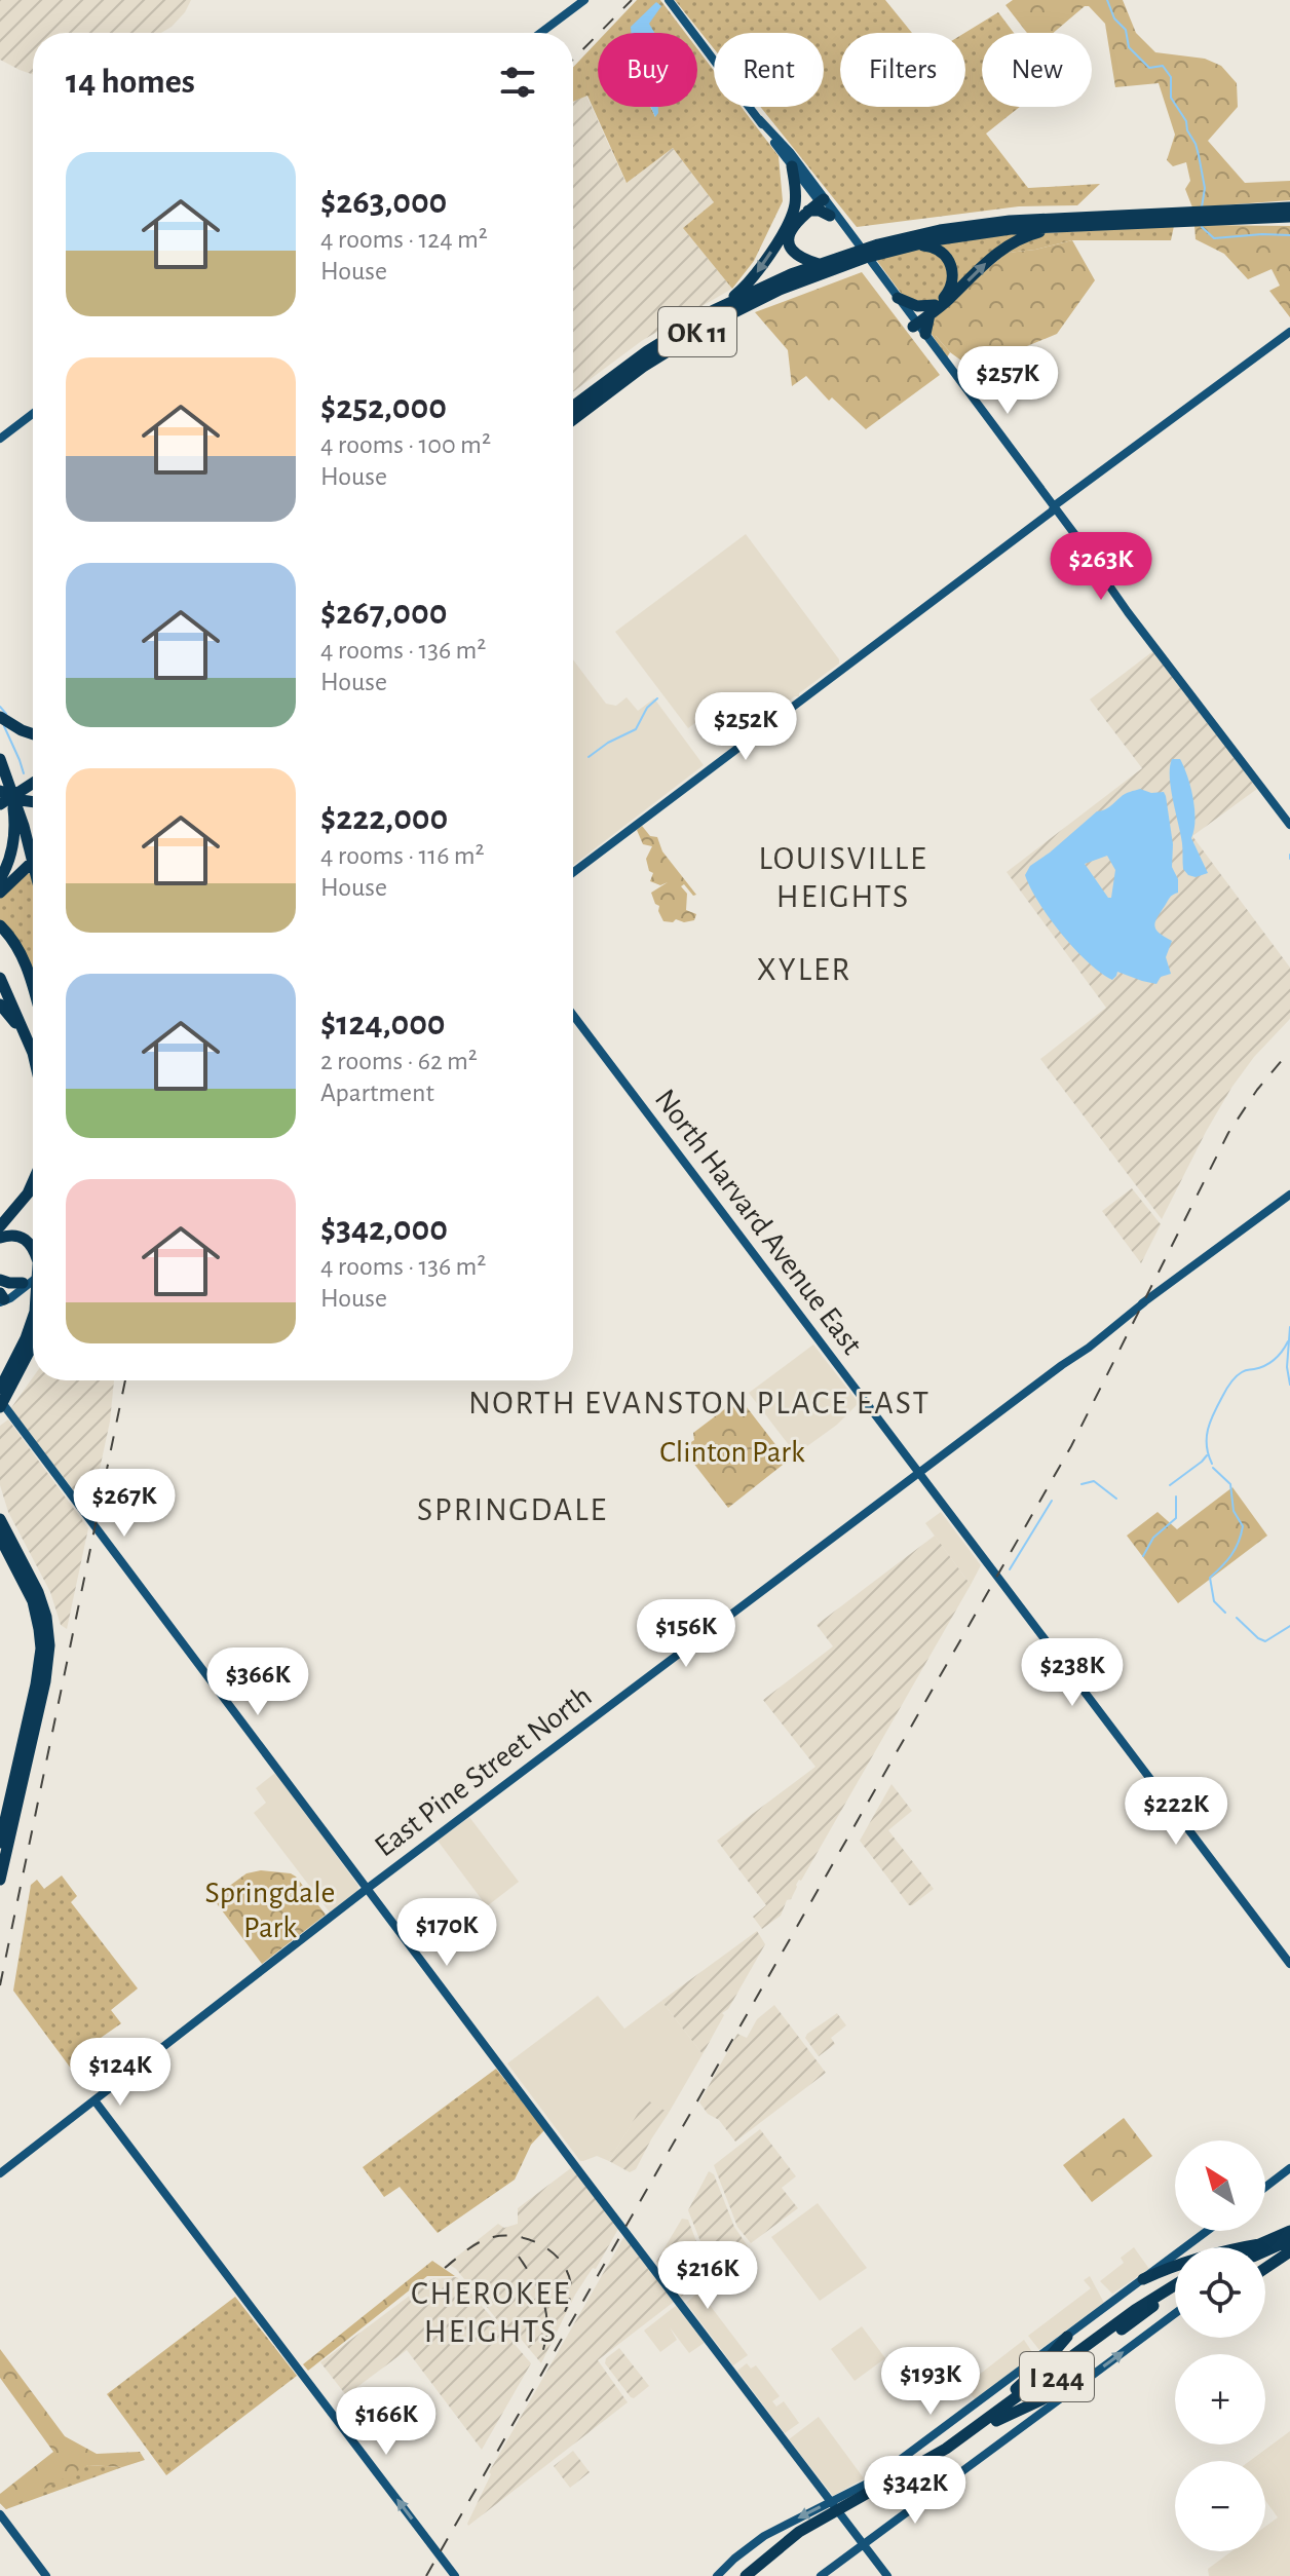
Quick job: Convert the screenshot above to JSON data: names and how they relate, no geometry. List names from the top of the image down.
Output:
{
  "streets": {
    "highway": ["OK 11", "I 244"],
    "main road": ["North Harvard Avenue East", "East Pine Street North"]
  },
  "crossings": [
    ["North Harvard Avenue East", "East Pine Street North"]
  ],
  "districts": [
    "LOUISVILLE HEIGHTS",
    "XYLER",
    "NORTH EVANSTON PLACE EAST",
    "SPRINGDALE",
    "CHEROKEE HEIGHTS"
  ],
  "parks": ["Clinton Park", "Springdale Park"],
  "north": "top left",
  "page": {
    "chip": [
      "Buy",
      "Rent",
      "Filters",
      "New"
    ],
    "heading": "14 homes",
    "list": [
      {
        "name": "$263,000",
        "note": "4 rooms · 124 m² · House"
      },
      {
        "name": "$252,000",
        "note": "4 rooms · 100 m² · House"
      },
      {
        "name": "$267,000",
        "note": "4 rooms · 136 m² · House"
      },
      {
        "name": "$222,000",
        "note": "4 rooms · 116 m² · House"
      },
      {
        "name": "$124,000",
        "note": "2 rooms · 62 m² · Apartment"
      },
      {
        "name": "$342,000",
        "note": "4 rooms · 136 m² · House"
      }
    ],
    "price": [
      "$257K",
      "$263K",
      "$252K",
      "$267K",
      "$156K",
      "$238K",
      "$366K",
      "$222K",
      "$170K",
      "$124K",
      "$216K",
      "$193K",
      "$166K",
      "$342K"
    ],
    "map_buttons": ["+", "−"]
  }
}
